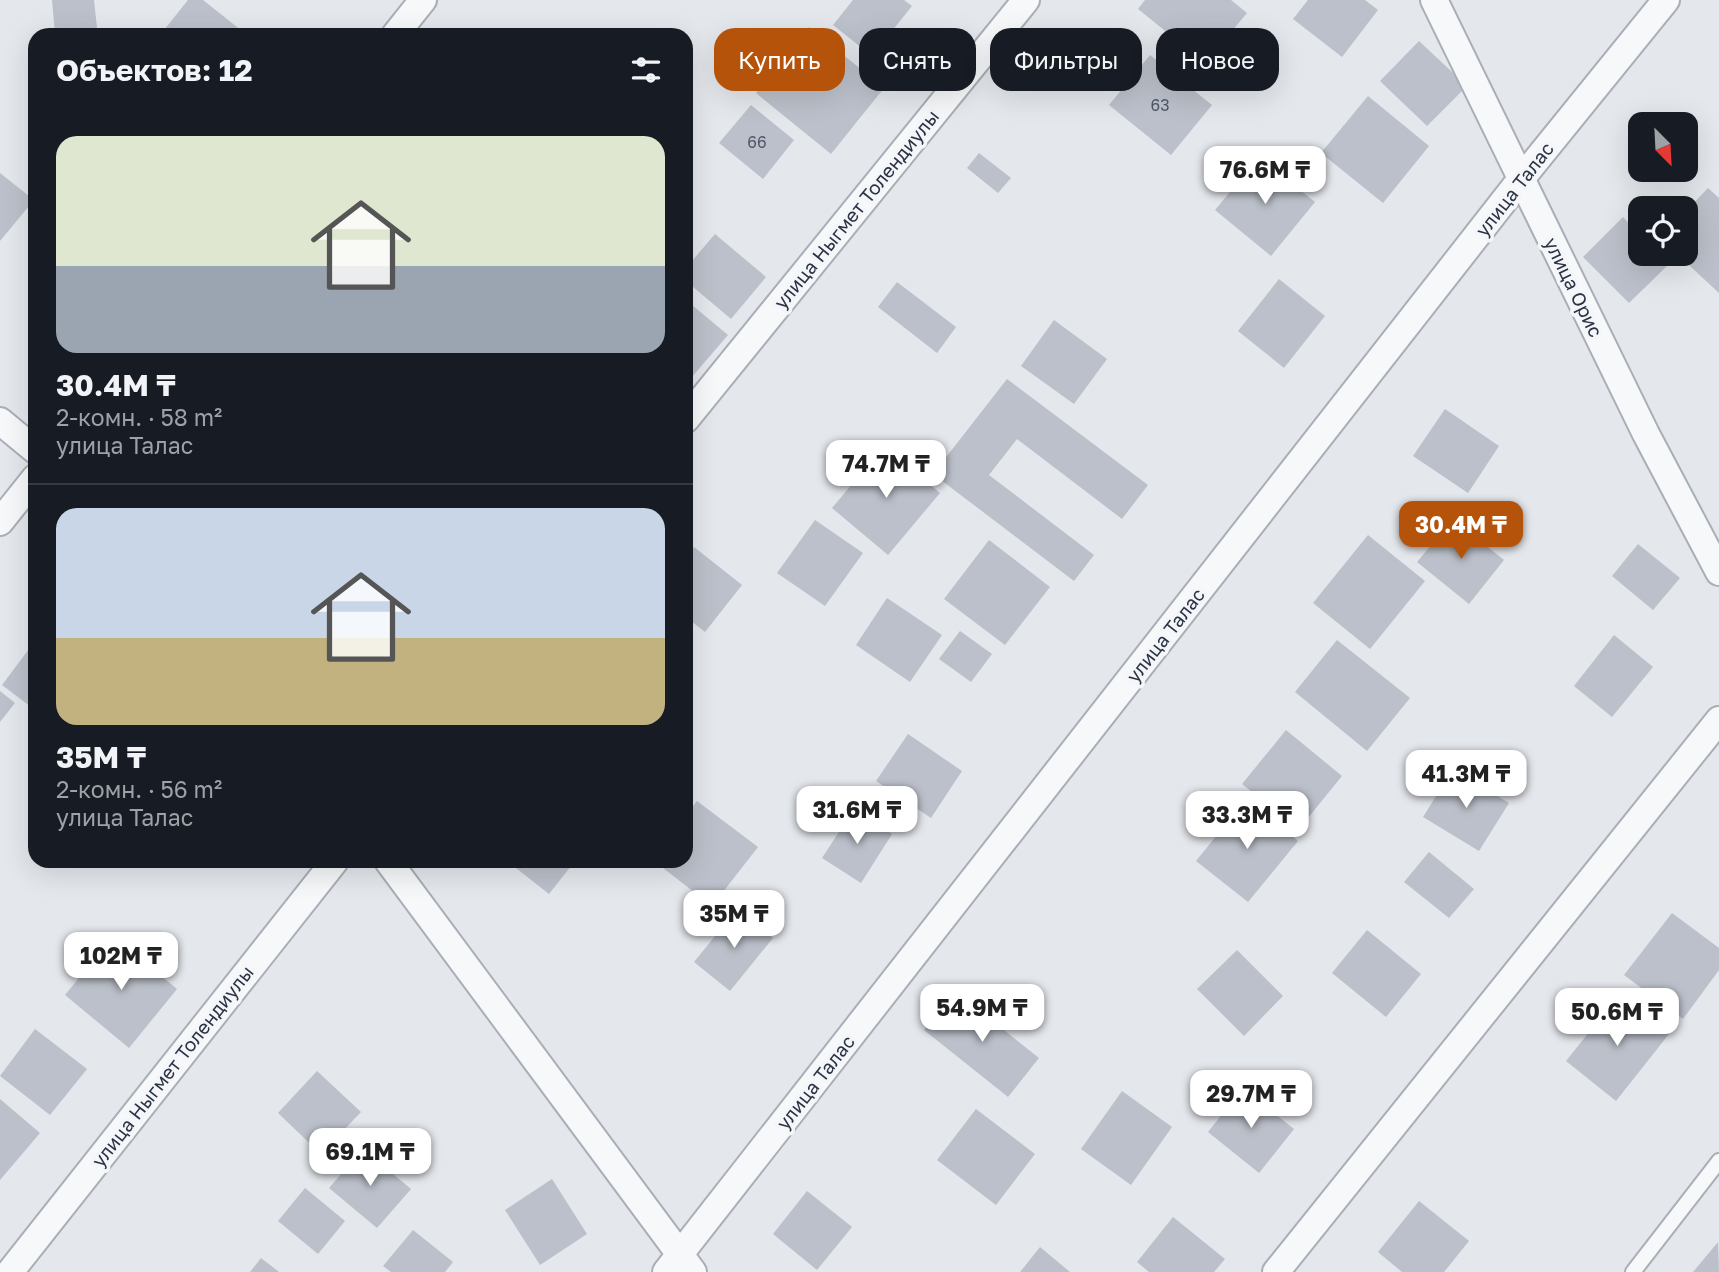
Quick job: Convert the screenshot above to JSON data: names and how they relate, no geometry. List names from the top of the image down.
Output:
{
  "streets": {
    "street": ["улица Талас", "улица Ныгмет Толендиулы", "улица Орис"]
  },
  "crossings": [
    ["улица Талас", "улица Орис"]
  ],
  "house_numbers": ["63", "66"],
  "north": "bottom right",
  "page": {
    "chip": [
      "Купить",
      "Снять",
      "Фильтры",
      "Новое"
    ],
    "heading": "Объектов: 12",
    "list": [
      {
        "name": "30.4M ₸",
        "note": "2-комн. · 58 m² · улица Талас"
      },
      {
        "name": "35M ₸",
        "note": "2-комн. · 56 m² · улица Талас"
      }
    ],
    "price": [
      "76.6M ₸",
      "74.7M ₸",
      "30.4M ₸",
      "41.3M ₸",
      "31.6M ₸",
      "33.3M ₸",
      "35M ₸",
      "102M ₸",
      "54.9M ₸",
      "50.6M ₸",
      "29.7M ₸",
      "69.1M ₸"
    ]
  }
}
